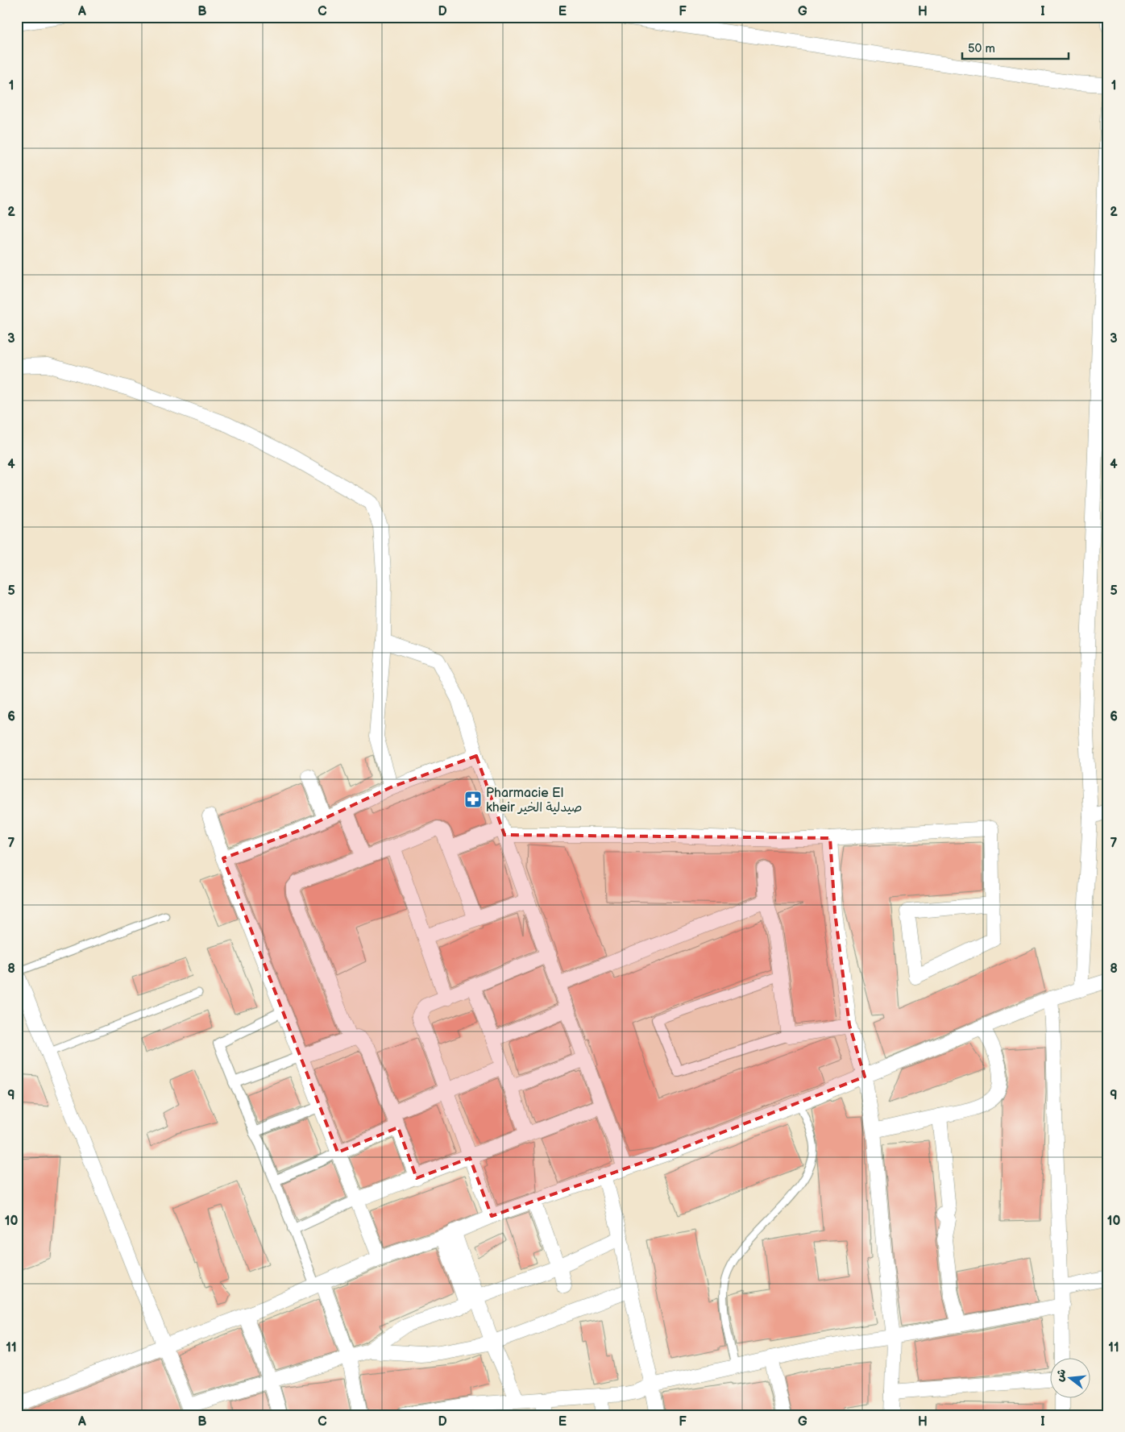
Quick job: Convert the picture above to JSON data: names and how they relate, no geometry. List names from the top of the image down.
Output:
{
  "places": {
    "pharmacy": ["Pharmacie El kheir صيدلية الخير"]
  },
  "scale_bar": "50 m",
  "north": "left",
  "grid": {
    "columns": [
      "A",
      "B",
      "C",
      "D",
      "E",
      "F",
      "G",
      "H",
      "I"
    ],
    "rows": [
      "1",
      "2",
      "3",
      "4",
      "5",
      "6",
      "7",
      "8",
      "9",
      "10",
      "11"
    ]
  }
}
